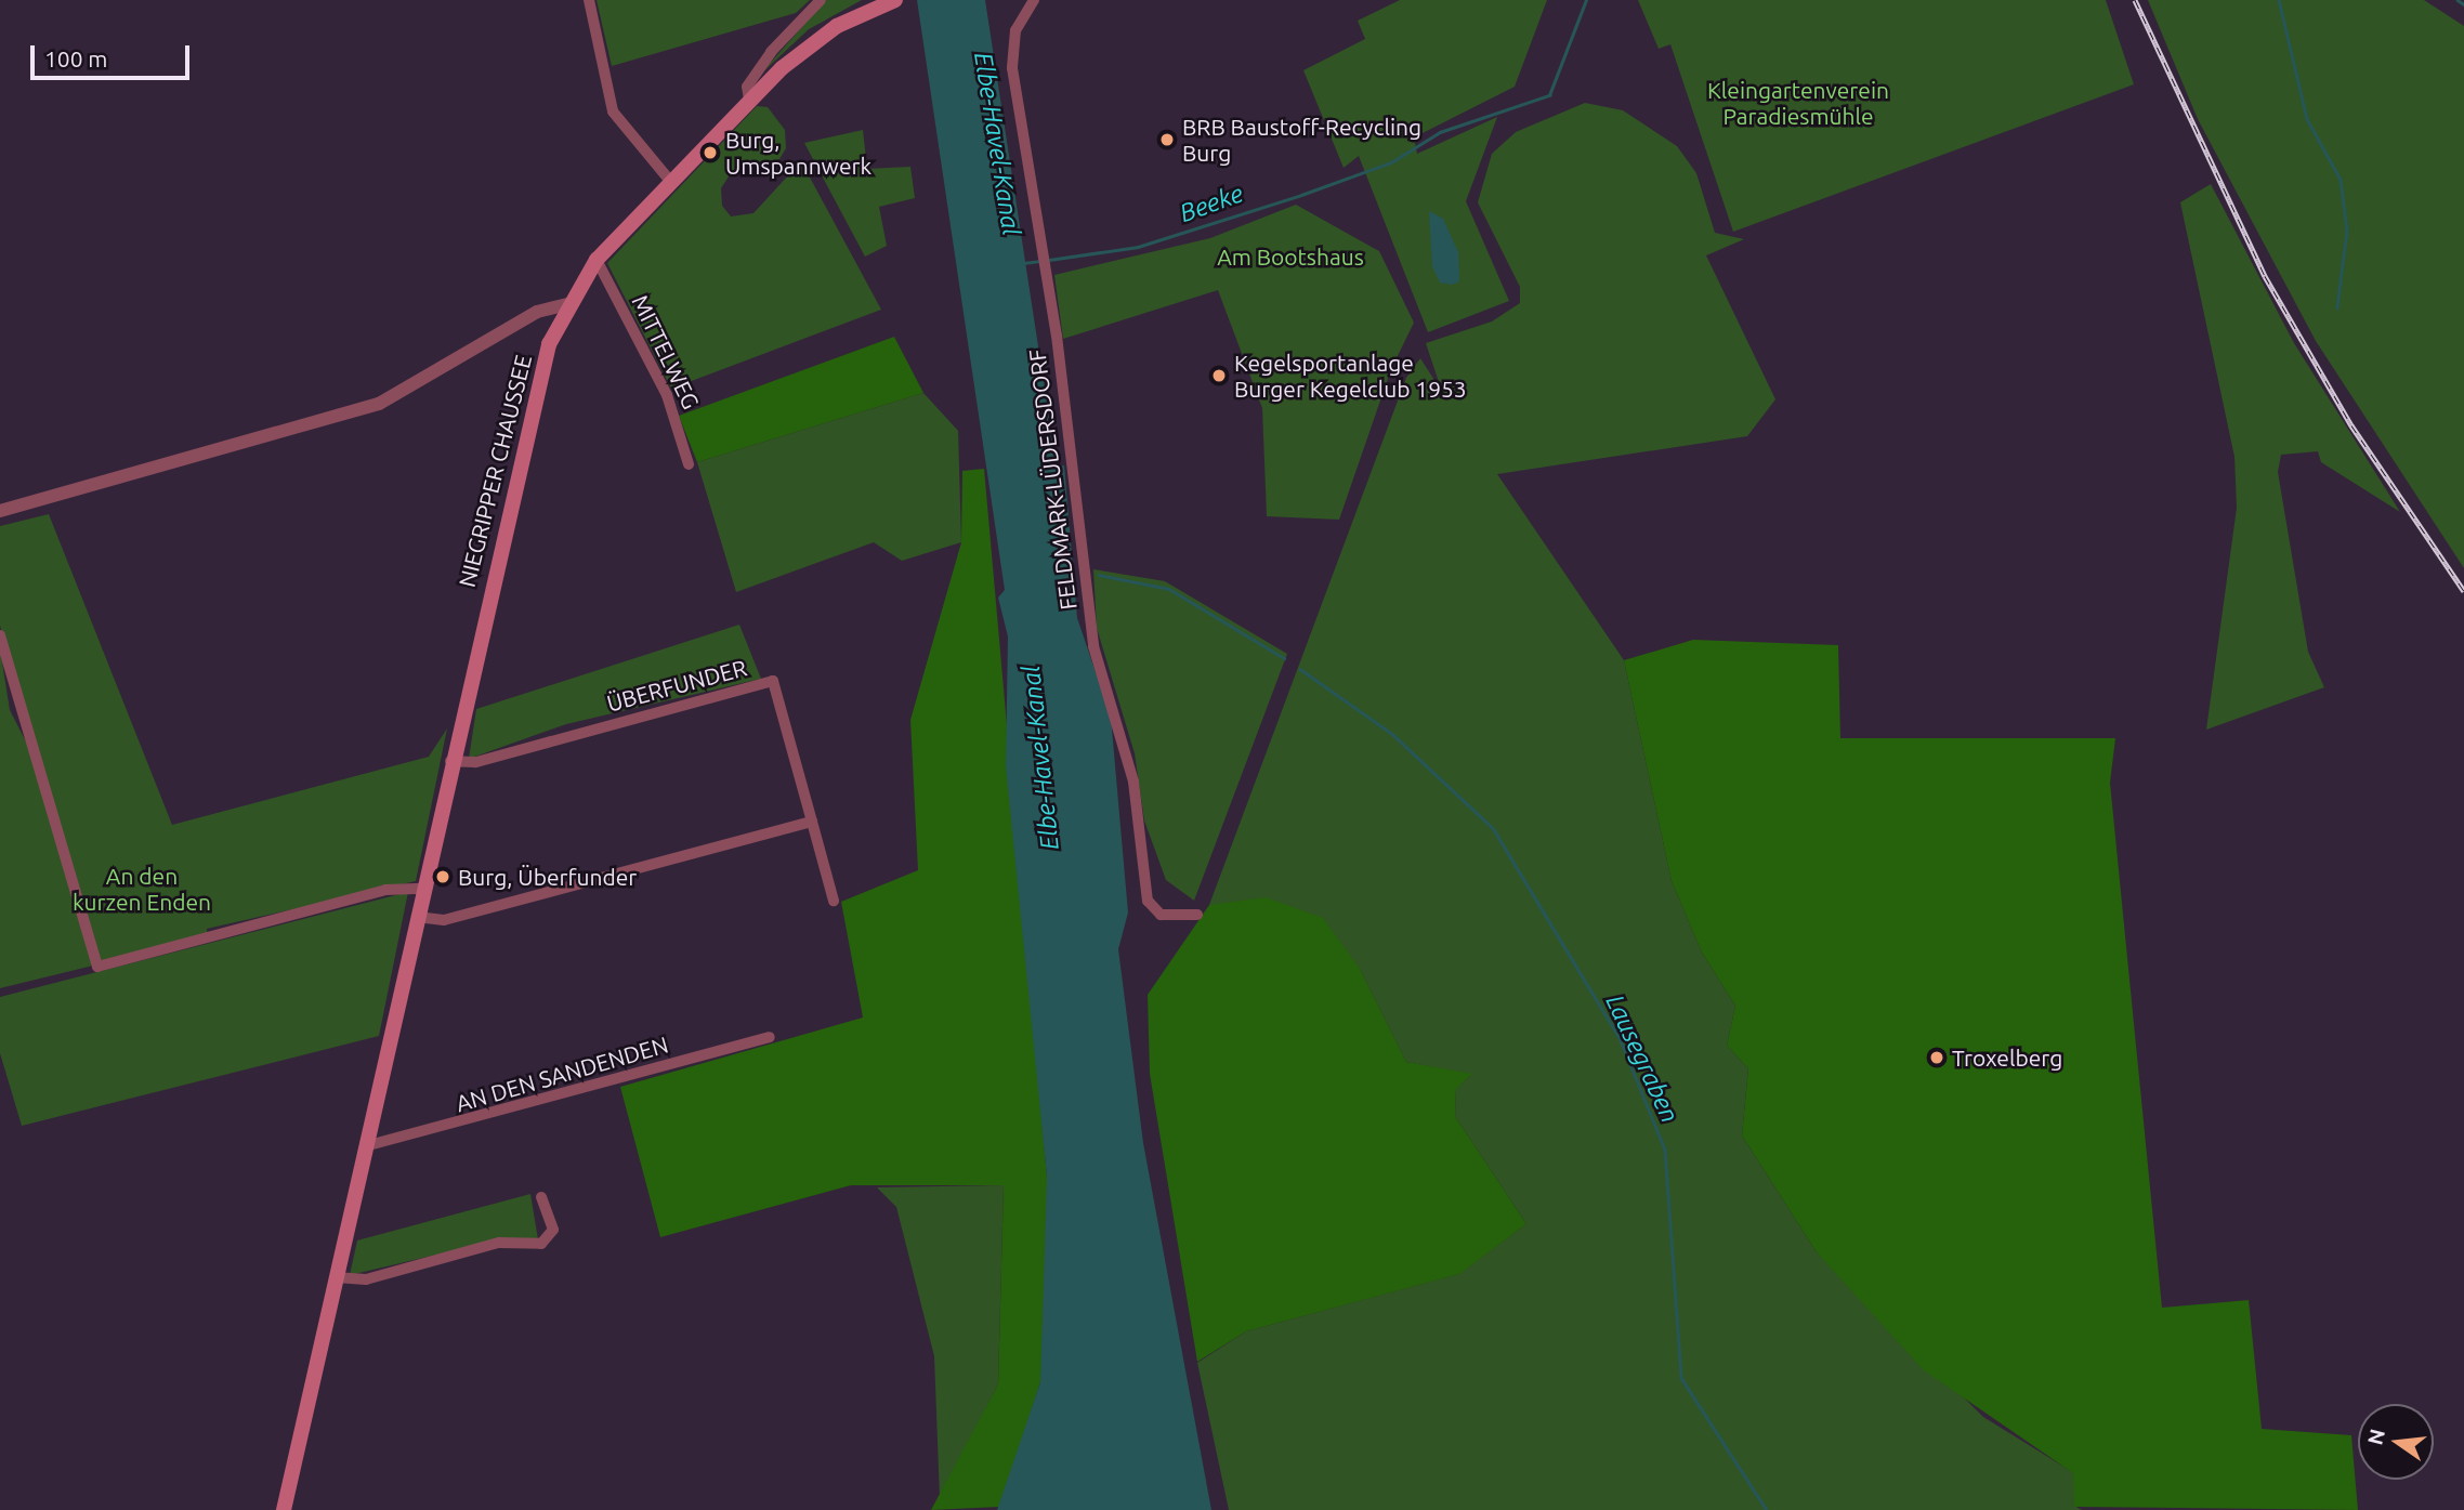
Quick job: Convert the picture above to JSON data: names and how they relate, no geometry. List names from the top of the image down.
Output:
{
  "streets": {
    "main road": ["NIEGRIPPER CHAUSSEE"],
    "street": [
      "MITTELWEG",
      "FELDMARK-LÜDERSDORF",
      "ÜBERFUNDER",
      "AN DEN SANDENDEN"
    ]
  },
  "crossings": [
    ["MITTELWEG", "NIEGRIPPER CHAUSSEE"],
    ["NIEGRIPPER CHAUSSEE", "ÜBERFUNDER"],
    ["NIEGRIPPER CHAUSSEE", "AN DEN SANDENDEN"]
  ],
  "water": ["Elbe-Havel-Kanal", "Beeke", "Lausegraben"],
  "parks": ["Kleingartenverein Paradiesmühle", "Am Bootshaus", "An den kurzen Enden"],
  "places": [
    "BRB Baustoff-Recycling Burg",
    "Burg, Umspannwerk",
    "Kegelsportanlage Burger Kegelclub 1953",
    "Burg, Überfunder",
    "Troxelberg"
  ],
  "scale_bar": "100 m",
  "north": "left"
}
